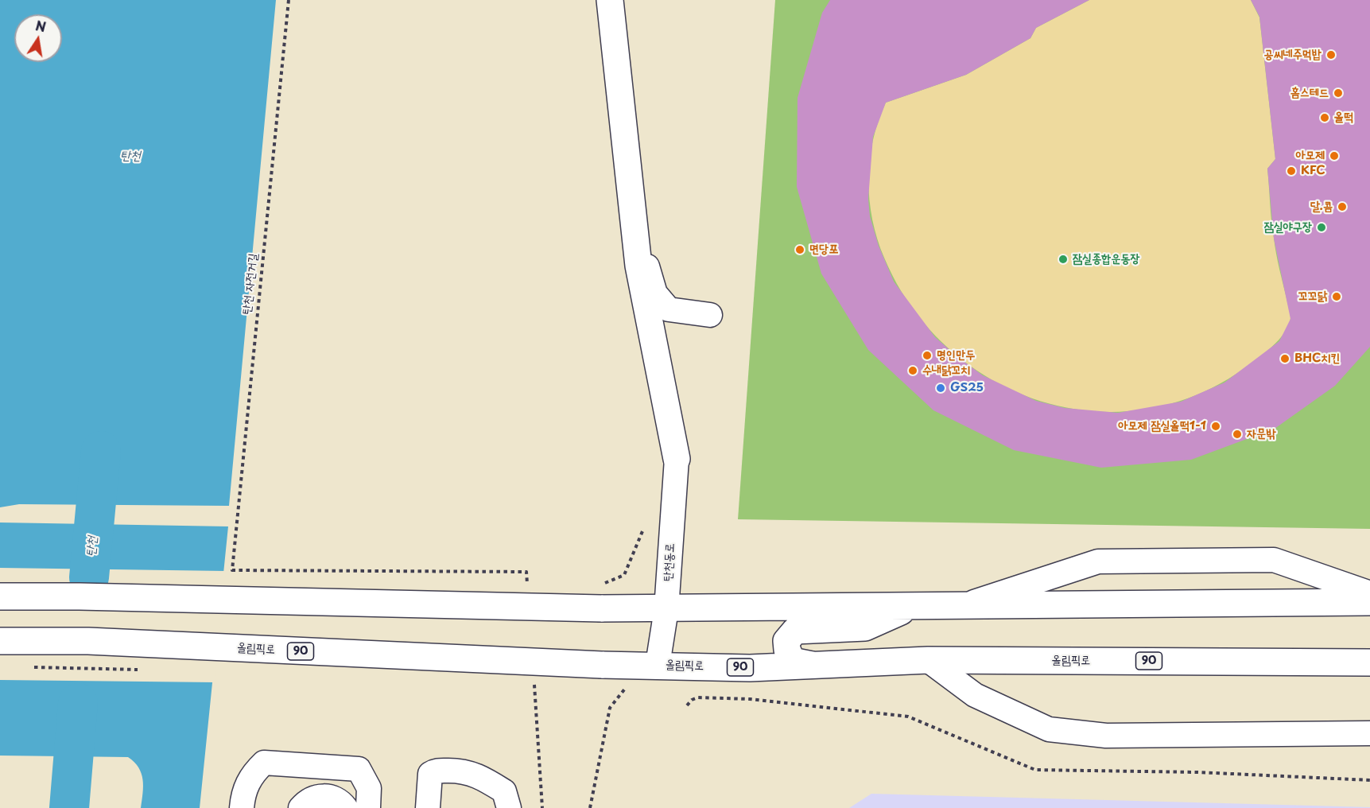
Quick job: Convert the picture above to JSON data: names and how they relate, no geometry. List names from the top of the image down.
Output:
{
  "streets": {
    "main road": ["올림픽로", "90"],
    "street": ["탄천동로"],
    "path": ["탄천 자전거길"]
  },
  "crossings": [
    ["탄천동로", "올림픽로"]
  ],
  "water": ["탄천"],
  "places": [
    "공씨네주먹밥",
    "홈스테드",
    "올떡",
    "아모제",
    "KFC",
    "달.콤",
    "잠실야구장",
    "면당포",
    "잠실종합운동장",
    "꼬꼬닭",
    "명인만두",
    "BHC치킨",
    "수내닭꼬치",
    "GS25",
    "아모제 잠실올떡1-1",
    "자문밖"
  ],
  "north": "top"
}
